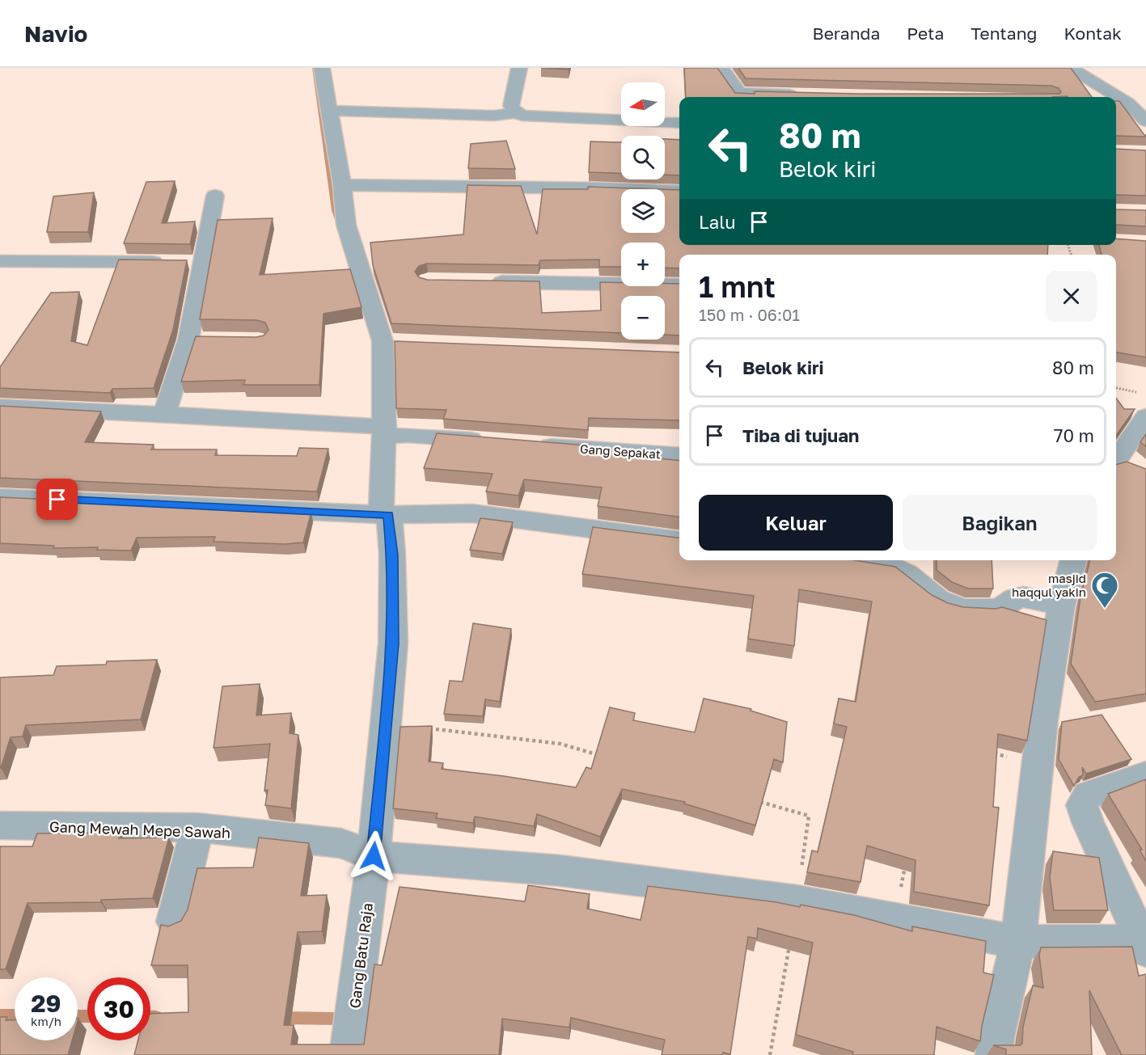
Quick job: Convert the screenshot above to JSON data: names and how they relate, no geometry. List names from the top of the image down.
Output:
{
  "streets": {
    "street": ["Gang Sepakat", "Gang Mewah Mepe Sawah", "Gang Batu Raja"]
  },
  "crossings": [
    ["Gang Mewah Mepe Sawah", "Gang Batu Raja"]
  ],
  "places": {
    "mosque": ["masjid haqqul yakin"]
  },
  "north": "left",
  "page": {
    "header": "Navio",
    "nav": [
      "Beranda",
      "Peta",
      "Tentang",
      "Kontak"
    ],
    "map_buttons": ["+", "−"],
    "turn": ["80 m", "Belok kiri"],
    "then": "Lalu",
    "heading": ["1 mnt", "150 m · 06:01"],
    "list": [
      {
        "name": "Belok kiri",
        "value": "80 m"
      },
      {
        "name": "Tiba di tujuan",
        "value": "70 m"
      }
    ],
    "buttons": ["Keluar", "Bagikan"],
    "speed": "29 km/h",
    "limit": "30"
  }
}
